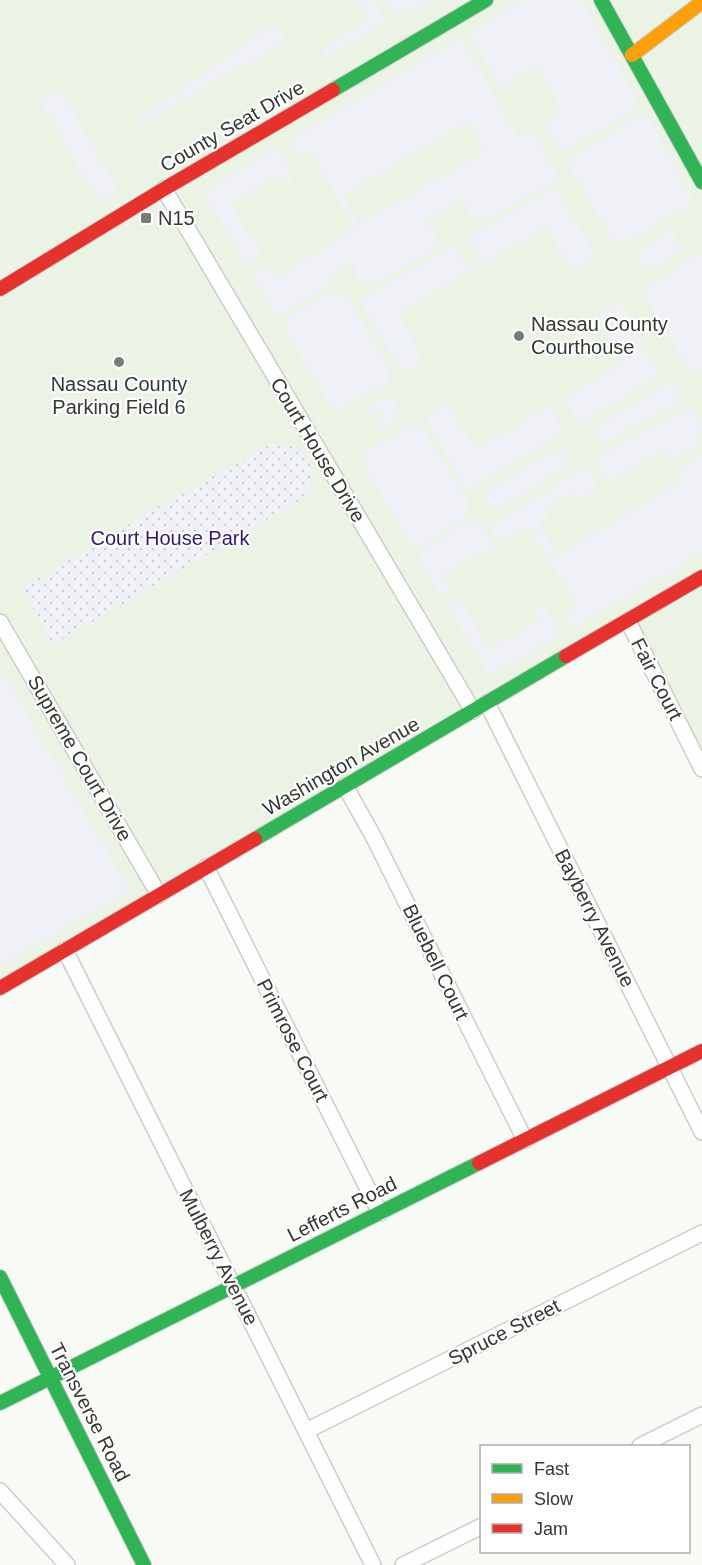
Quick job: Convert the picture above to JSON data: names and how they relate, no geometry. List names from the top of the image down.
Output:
{
  "streets": {
    "street": [
      "County Seat Drive",
      "Court House Drive",
      "Fair Court",
      "Supreme Court Drive",
      "Washington Avenue",
      "Bayberry Avenue",
      "Bluebell Court",
      "Primrose Court",
      "Lefferts Road",
      "Mulberry Avenue",
      "Spruce Street",
      "Transverse Road"
    ]
  },
  "crossings": [
    ["County Seat Drive", "Court House Drive"],
    ["Court House Drive", "Washington Avenue"],
    ["Fair Court", "Washington Avenue"],
    ["Supreme Court Drive", "Washington Avenue"],
    ["Washington Avenue", "Bayberry Avenue"],
    ["Washington Avenue", "Bluebell Court"],
    ["Washington Avenue", "Primrose Court"],
    ["Washington Avenue", "Mulberry Avenue"],
    ["Bayberry Avenue", "Lefferts Road"],
    ["Bluebell Court", "Lefferts Road"],
    ["Primrose Court", "Lefferts Road"],
    ["Lefferts Road", "Mulberry Avenue"],
    ["Lefferts Road", "Transverse Road"],
    ["Mulberry Avenue", "Spruce Street"]
  ],
  "parks": ["Court House Park"],
  "places": {
    "transit": ["N15"],
    "other": ["Nassau County Courthouse", "Nassau County Parking Field 6"]
  },
  "legend": ["Fast", "Slow", "Jam"]
}
